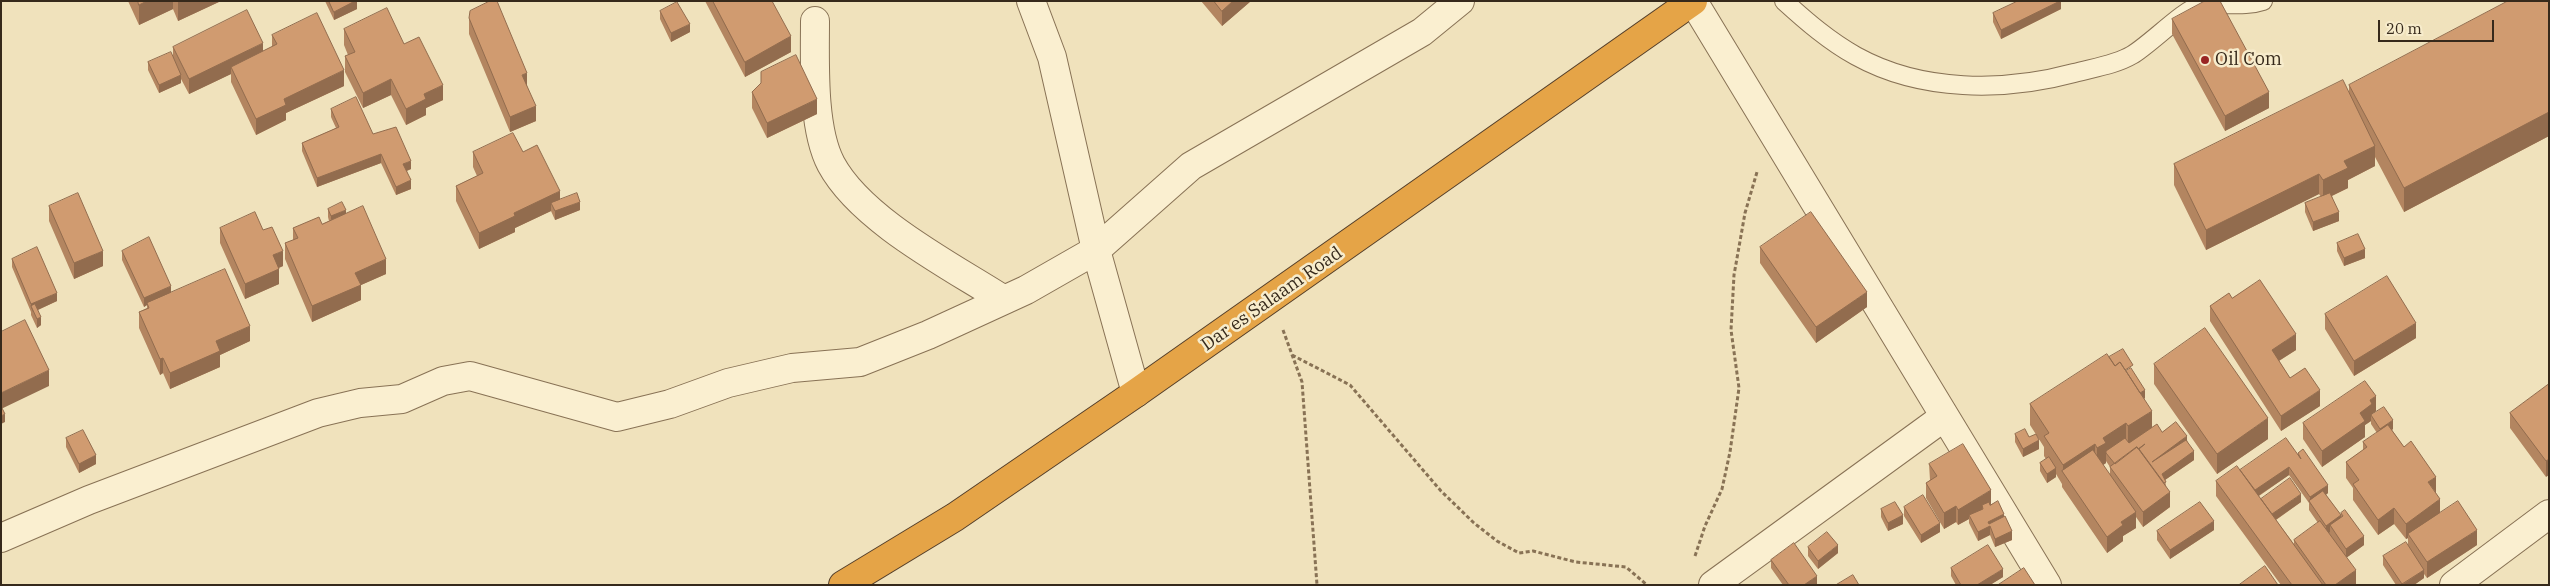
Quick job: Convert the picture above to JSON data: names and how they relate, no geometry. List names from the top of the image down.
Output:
{
  "streets": {
    "highway": ["Dar es Salaam Road"]
  },
  "places": ["Oil Com"],
  "scale_bar": "20 m"
}
